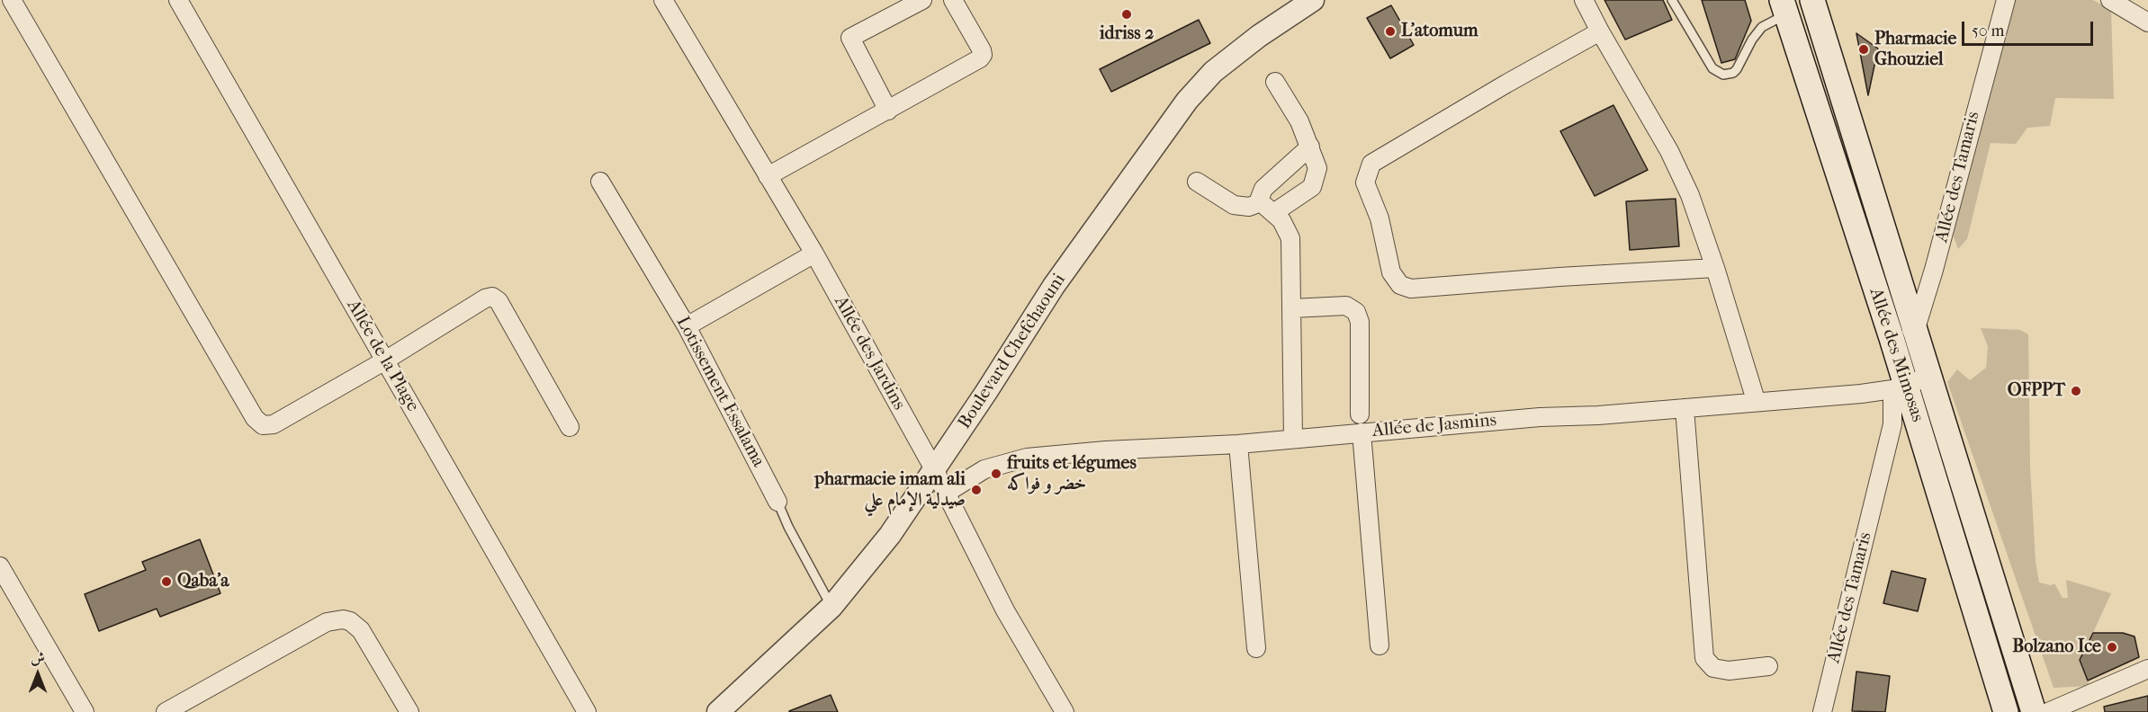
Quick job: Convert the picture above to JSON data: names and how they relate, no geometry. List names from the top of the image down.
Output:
{
  "streets": {
    "main road": ["Allée des Mimosas"],
    "street": [
      "Allée des Tamaris",
      "Boulevard Chefchaouni",
      "Allée des Jardins",
      "Allée de la Plage",
      "Lotissement Essalama",
      "Allée de Jasmins"
    ]
  },
  "crossings": [
    ["Allée des Tamaris", "Allée des Mimosas"],
    ["Allée des Tamaris", "Allée de Jasmins"],
    ["Boulevard Chefchaouni", "Allée des Jardins"],
    ["Boulevard Chefchaouni", "Lotissement Essalama"],
    ["Allée des Jardins", "Allée de Jasmins"],
    ["Allée des Mimosas", "Allée de Jasmins"]
  ],
  "places": [
    "idriss 2",
    "L'atomum",
    "Pharmacie Ghouziel",
    "OFPPT",
    "fruits et légumes خضر و فواكه",
    "pharmacie imam ali صيدلية الإمام علي",
    "Qaba'a",
    "Bolzano Ice"
  ],
  "scale_bar": "50 m",
  "north": "top"
}
